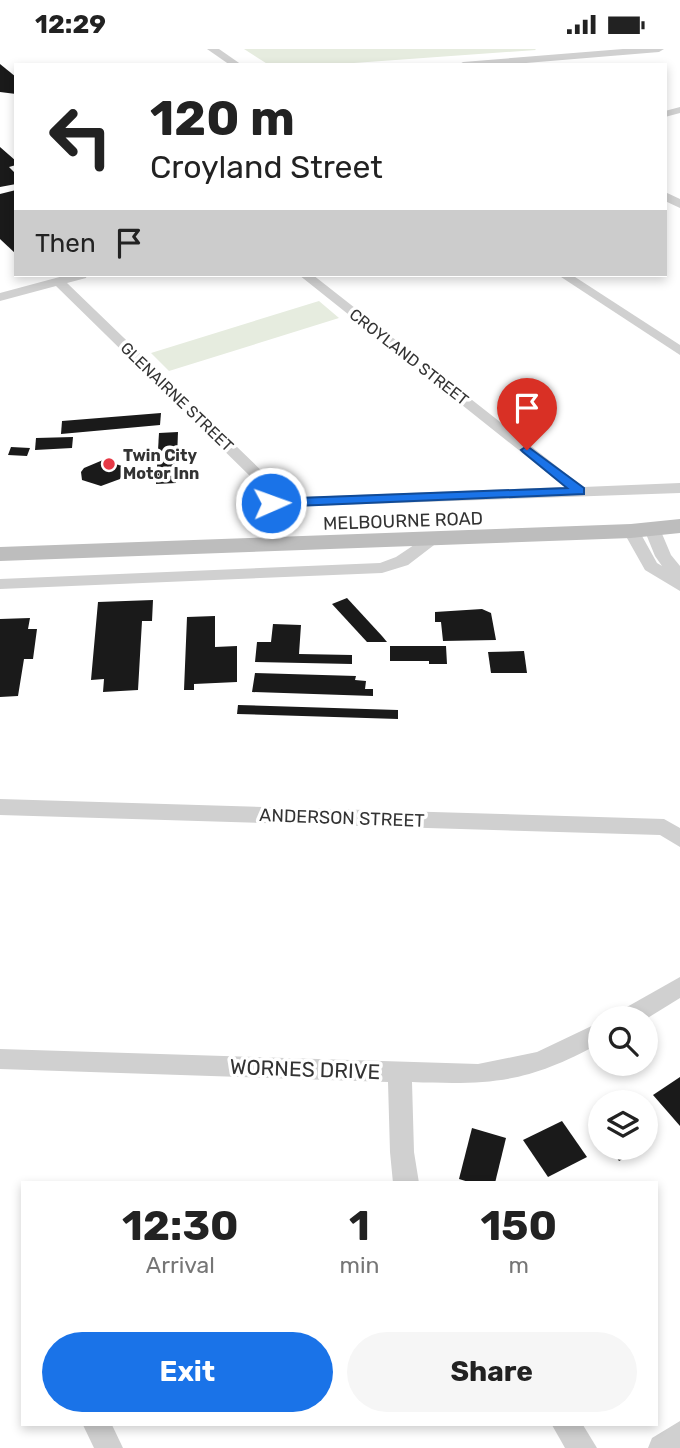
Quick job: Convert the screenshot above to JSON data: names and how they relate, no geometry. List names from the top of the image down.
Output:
{
  "streets": {
    "main road": ["MELBOURNE ROAD"],
    "street": [
      "CROYLAND STREET",
      "GLENAIRNE STREET",
      "ANDERSON STREET",
      "WORNES DRIVE"
    ]
  },
  "crossings": [
    ["CROYLAND STREET", "MELBOURNE ROAD"],
    ["GLENAIRNE STREET", "MELBOURNE ROAD"]
  ],
  "places": ["Twin City Motor Inn"],
  "page": {
    "status": "12:29",
    "turn": ["120 m", "Croyland Street"],
    "then": "Then",
    "eta": [
      "12:30",
      "Arrival",
      "1",
      "min",
      "150",
      "m"
    ],
    "buttons": ["Exit", "Share"]
  }
}
